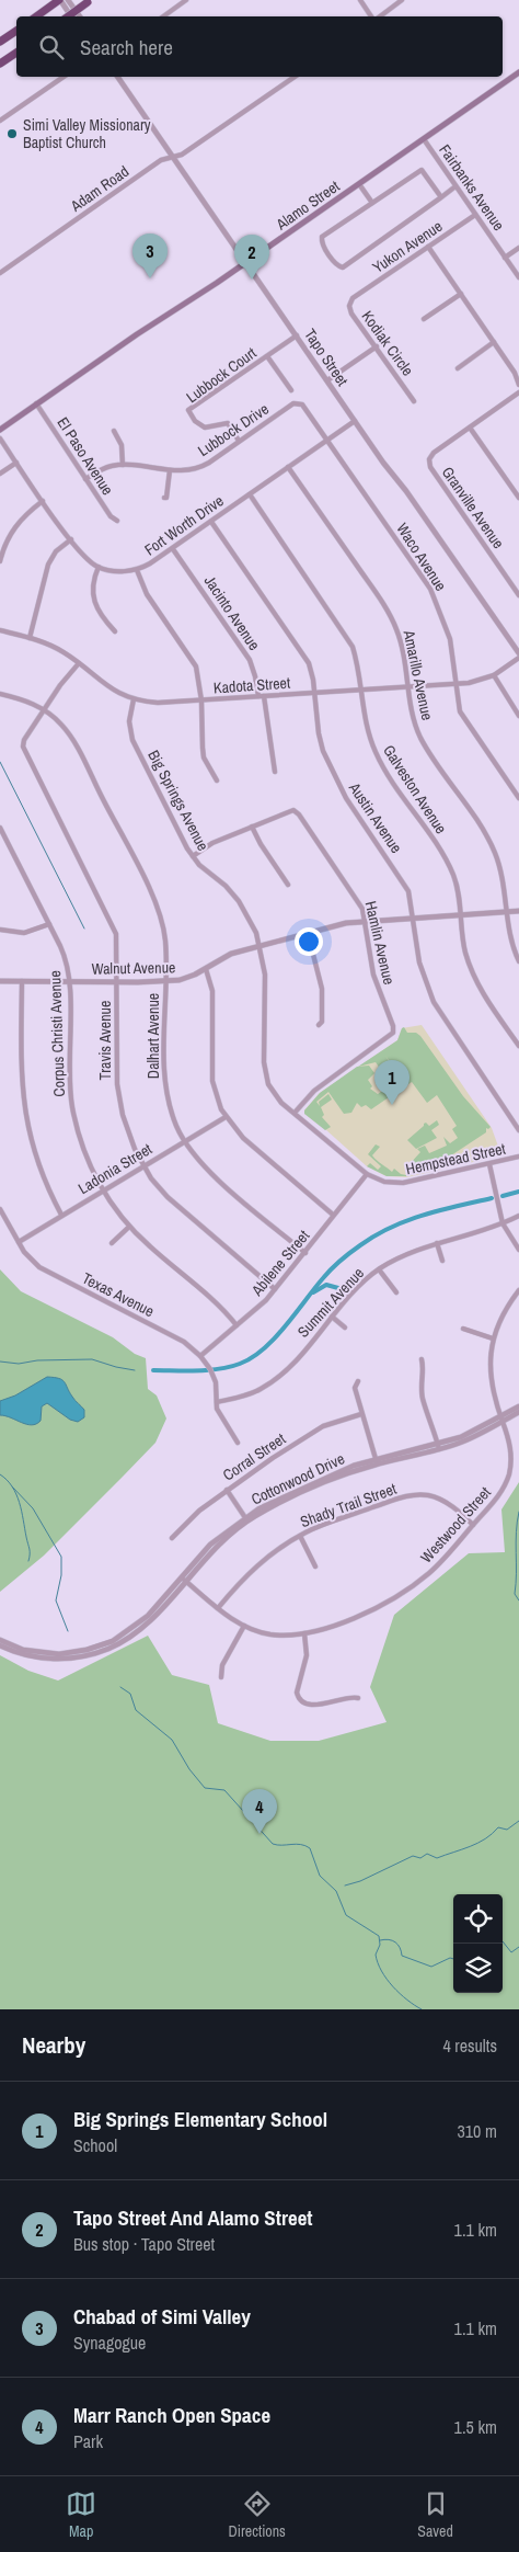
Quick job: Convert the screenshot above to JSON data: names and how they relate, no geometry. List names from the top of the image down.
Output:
{
  "streets": {
    "main road": ["Alamo Street"],
    "street": [
      "Fairbanks Avenue",
      "Adam Road",
      "Yukon Avenue",
      "Kodiak Circle",
      "Tapo Street",
      "Lubbock Court",
      "Lubbock Drive",
      "El Paso Avenue",
      "Granville Avenue",
      "Fort Worth Drive",
      "Waco Avenue",
      "Jacinto Avenue",
      "Amarillo Avenue",
      "Kadota Street",
      "Galveston Avenue",
      "Big Springs Avenue",
      "Austin Avenue",
      "Hamlin Avenue",
      "Walnut Avenue",
      "Corpus Christi Avenue",
      "Dalhart Avenue",
      "Travis Avenue",
      "Hempstead Street",
      "Ladonia Street",
      "Abilene Street",
      "Texas Avenue",
      "Summit Avenue",
      "Corral Street",
      "Cottonwood Drive",
      "Shady Trail Street",
      "Westwood Street"
    ]
  },
  "crossings": [
    ["Fairbanks Avenue", "Alamo Street"],
    ["Fairbanks Avenue", "Yukon Avenue"],
    ["Adam Road", "Tapo Street"],
    ["Alamo Street", "Tapo Street"],
    ["Alamo Street", "El Paso Avenue"],
    ["Yukon Avenue", "Kodiak Circle"],
    ["Tapo Street", "Lubbock Court"],
    ["Tapo Street", "Fort Worth Drive"],
    ["Lubbock Court", "Lubbock Drive"],
    ["Lubbock Drive", "El Paso Avenue"],
    ["Lubbock Drive", "Waco Avenue"],
    ["Fort Worth Drive", "Waco Avenue"],
    ["Fort Worth Drive", "Jacinto Avenue"],
    ["Fort Worth Drive", "Amarillo Avenue"],
    ["Fort Worth Drive", "Galveston Avenue"],
    ["Fort Worth Drive", "Austin Avenue"],
    ["Waco Avenue", "Kadota Street"],
    ["Jacinto Avenue", "Kadota Street"],
    ["Amarillo Avenue", "Kadota Street"],
    ["Amarillo Avenue", "Walnut Avenue"],
    ["Kadota Street", "Galveston Avenue"],
    ["Kadota Street", "Big Springs Avenue"],
    ["Kadota Street", "Austin Avenue"],
    ["Galveston Avenue", "Walnut Avenue"],
    ["Big Springs Avenue", "Hamlin Avenue"],
    ["Big Springs Avenue", "Walnut Avenue"],
    ["Big Springs Avenue", "Hempstead Street"],
    ["Big Springs Avenue", "Abilene Street"],
    ["Austin Avenue", "Walnut Avenue"],
    ["Hamlin Avenue", "Walnut Avenue"],
    ["Walnut Avenue", "Corpus Christi Avenue"],
    ["Walnut Avenue", "Dalhart Avenue"],
    ["Walnut Avenue", "Travis Avenue"],
    ["Corpus Christi Avenue", "Ladonia Street"],
    ["Corpus Christi Avenue", "Abilene Street"],
    ["Dalhart Avenue", "Travis Avenue"],
    ["Dalhart Avenue", "Ladonia Street"],
    ["Dalhart Avenue", "Abilene Street"],
    ["Travis Avenue", "Ladonia Street"],
    ["Travis Avenue", "Abilene Street"],
    ["Hempstead Street", "Abilene Street"],
    ["Ladonia Street", "Texas Avenue"],
    ["Abilene Street", "Texas Avenue"],
    ["Texas Avenue", "Summit Avenue"],
    ["Cottonwood Drive", "Westwood Street"],
    ["Shady Trail Street", "Westwood Street"]
  ],
  "places": ["Simi Valley Missionary Baptist Church"],
  "page": {
    "search": "Search here",
    "pins": [
      "3",
      "2",
      "1",
      "4"
    ],
    "heading": ["Nearby", "4 results"],
    "list": [
      {
        "mark": "1",
        "name": "Big Springs Elementary School",
        "note": "School",
        "value": "310 m"
      },
      {
        "mark": "2",
        "name": "Tapo Street And Alamo Street",
        "note": "Bus stop · Tapo Street",
        "value": "1.1 km"
      },
      {
        "mark": "3",
        "name": "Chabad of Simi Valley",
        "note": "Synagogue",
        "value": "1.1 km"
      },
      {
        "mark": "4",
        "name": "Marr Ranch Open Space",
        "note": "Park",
        "value": "1.5 km"
      }
    ],
    "nav": ["Map", "Directions", "Saved"]
  }
}
